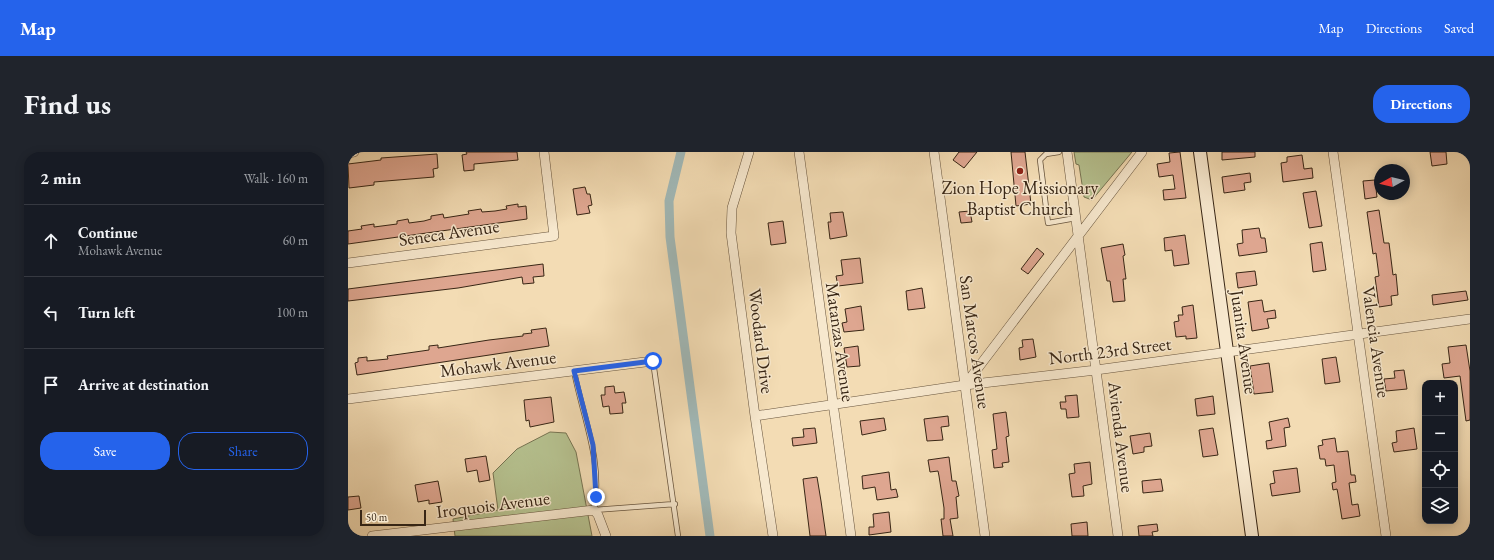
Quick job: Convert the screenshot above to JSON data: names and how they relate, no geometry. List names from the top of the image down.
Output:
{
  "streets": {
    "street": [
      "Seneca Avenue",
      "Woodard Drive",
      "Matanzas Avenue",
      "San Marcos Avenue",
      "Juanita Avenue",
      "Valencia Avenue",
      "North 23rd Street",
      "Mohawk Avenue",
      "Avienda Avenue",
      "Iroquois Avenue"
    ]
  },
  "crossings": [
    ["Woodard Drive", "North 23rd Street"],
    ["Matanzas Avenue", "North 23rd Street"],
    ["San Marcos Avenue", "North 23rd Street"],
    ["Juanita Avenue", "North 23rd Street"],
    ["Valencia Avenue", "North 23rd Street"],
    ["North 23rd Street", "Avienda Avenue"]
  ],
  "places": ["Zion Hope Missionary Baptist Church"],
  "scale_bar": "50 m",
  "north": "left",
  "page": {
    "header": "Map",
    "nav": ["Map", "Directions", "Saved"],
    "buttons": [
      "Directions",
      ["Save", "Share"]
    ],
    "title": "Find us",
    "heading": ["2 min", "Walk · 160 m"],
    "list": [
      ["Continue", "Mohawk Avenue", "60 m"],
      ["Turn left", "100 m"],
      "Arrive at destination"
    ],
    "map_buttons": ["+", "−"],
    "scale": "50 m"
  }
}
